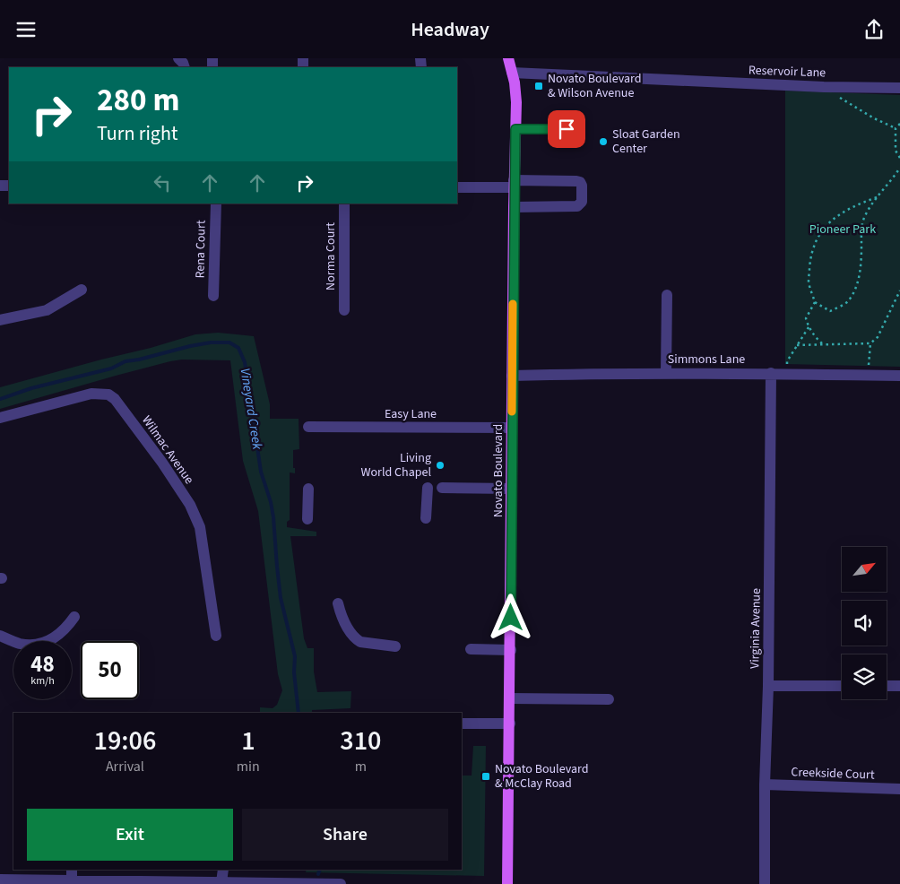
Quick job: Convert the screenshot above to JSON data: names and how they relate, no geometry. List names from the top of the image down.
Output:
{
  "streets": {
    "main road": ["Novato Boulevard"],
    "street": [
      "Reservoir Lane",
      "Rena Court",
      "Norma Court",
      "Simmons Lane",
      "Easy Lane",
      "Wilmac Avenue",
      "Virginia Avenue",
      "Creekside Court"
    ]
  },
  "crossings": [
    ["Reservoir Lane", "Novato Boulevard"],
    ["Simmons Lane", "Novato Boulevard"],
    ["Simmons Lane", "Virginia Avenue"],
    ["Easy Lane", "Novato Boulevard"],
    ["Virginia Avenue", "Creekside Court"]
  ],
  "water": ["Vineyard Creek"],
  "parks": ["Pioneer Park"],
  "places": {
    "transit": ["Novato Boulevard & Wilson Avenue", "Novato Boulevard & McClay Road"],
    "other": ["Sloat Garden Center", "Living World Chapel"]
  },
  "north": "top right",
  "page": {
    "header": "Headway",
    "turn": ["280 m", "Turn right"],
    "speed": "48 km/h",
    "limit": "50",
    "eta": [
      "19:06",
      "Arrival",
      "1",
      "min",
      "310",
      "m"
    ],
    "buttons": ["Exit", "Share"]
  }
}
